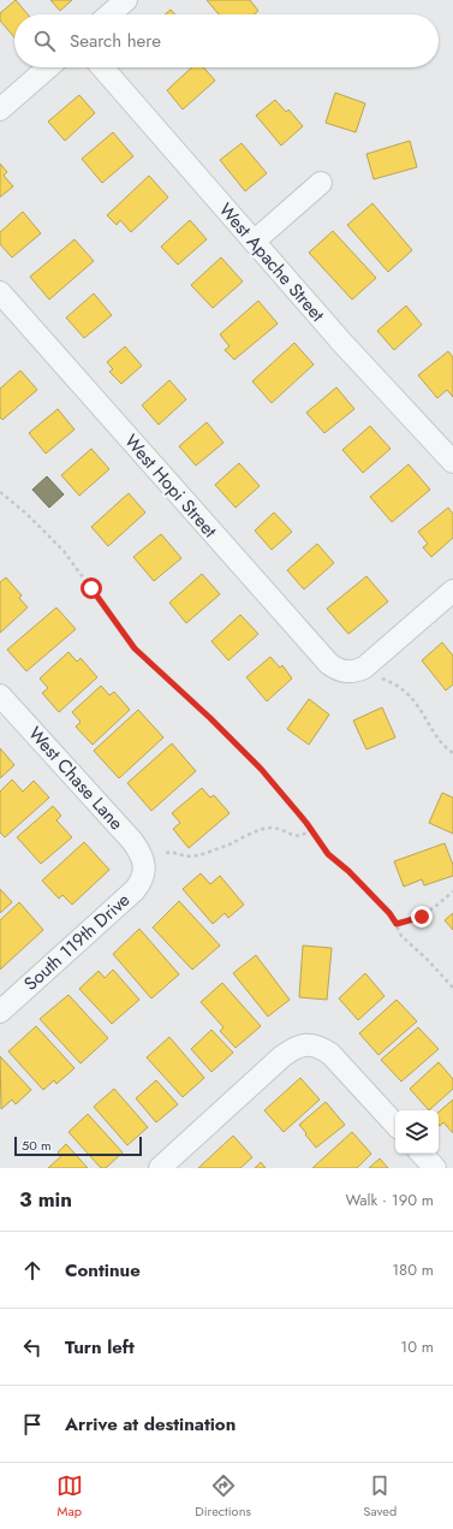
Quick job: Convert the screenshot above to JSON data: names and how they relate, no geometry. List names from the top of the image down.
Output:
{
  "streets": {
    "street": [
      "West Apache Street",
      "West Hopi Street",
      "West Chase Lane",
      "South 119th Drive"
    ]
  },
  "crossings": [
    ["West Chase Lane", "South 119th Drive"]
  ],
  "scale_bar": "50 m",
  "page": {
    "search": "Search here",
    "scale": "50 m",
    "heading": ["3 min", "Walk · 190 m"],
    "list": [
      ["Continue", "180 m"],
      ["Turn left", "10 m"],
      "Arrive at destination"
    ],
    "nav": ["Map", "Directions", "Saved"]
  }
}
